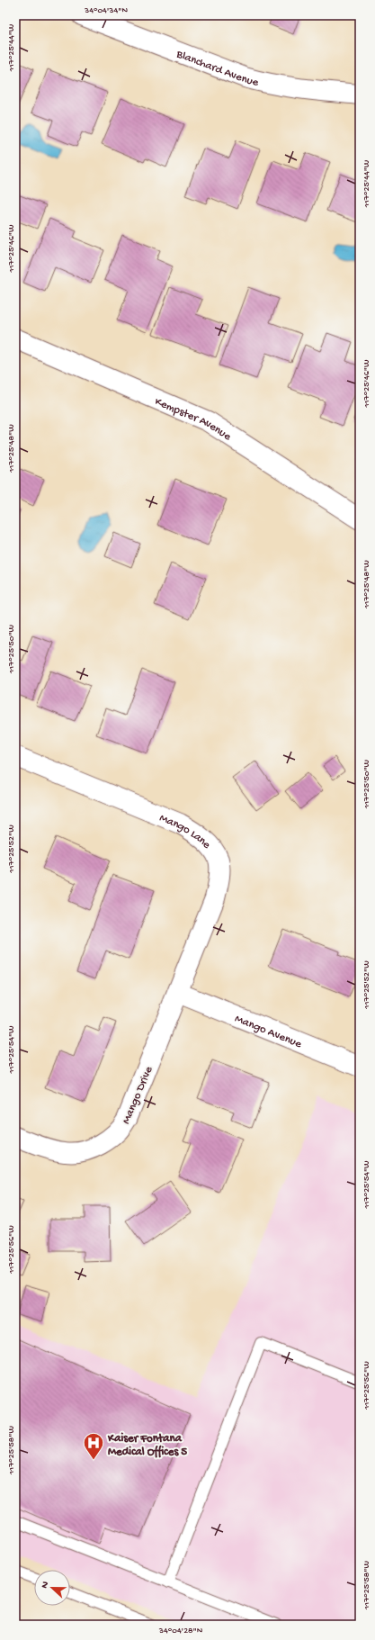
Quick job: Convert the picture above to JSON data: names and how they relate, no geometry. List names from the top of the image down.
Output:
{
  "streets": {
    "street": [
      "Blanchard Avenue",
      "Kempster Avenue",
      "Mango Lane",
      "Mango Avenue",
      "Mango Drive"
    ]
  },
  "crossings": [
    ["Mango Lane", "Mango Avenue"],
    ["Mango Lane", "Mango Drive"],
    ["Mango Avenue", "Mango Drive"]
  ],
  "places": {
    "hospital": ["Kaiser Fontana Medical Offices 5"]
  },
  "north": "left",
  "coordinates": [
    "34°04'34\"N",
    "117°25'44\"W",
    "117°25'46\"W",
    "117°25'48\"W",
    "117°25'50\"W",
    "117°25'52\"W",
    "117°25'54\"W",
    "117°25'56\"W",
    "117°25'58\"W",
    "34°04'28\"N"
  ]
}
